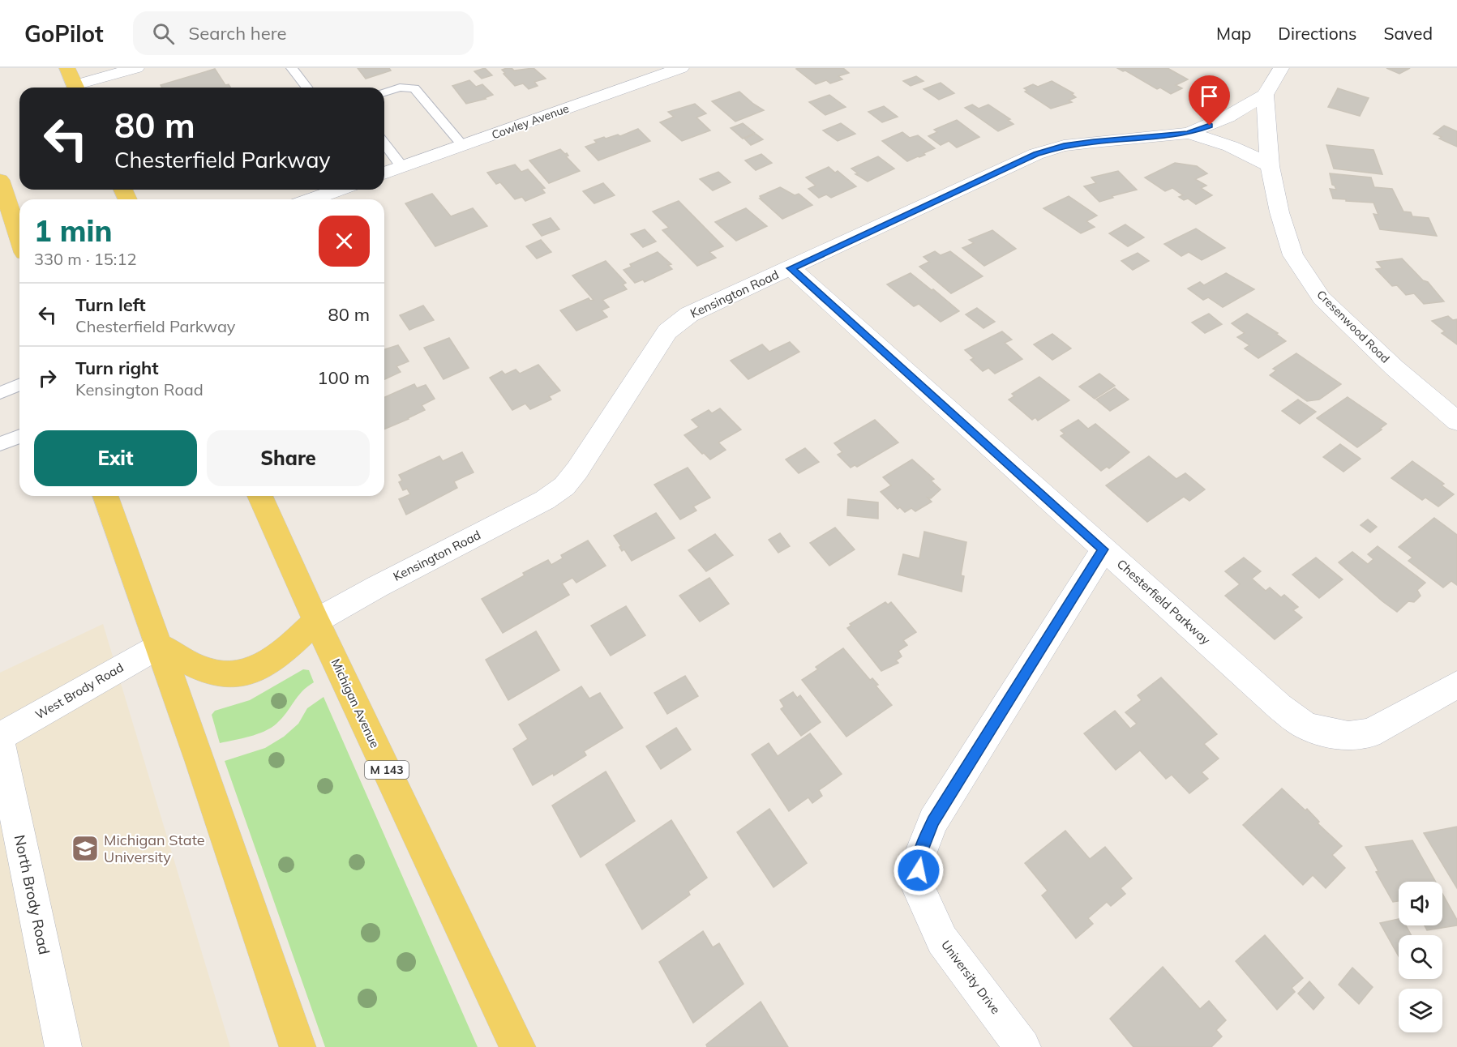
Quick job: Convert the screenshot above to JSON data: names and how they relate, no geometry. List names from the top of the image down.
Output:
{
  "streets": {
    "main road": ["Michigan Avenue", "M 143"],
    "street": [
      "Cowley Avenue",
      "Kensington Road",
      "Cresenwood Road",
      "Chesterfield Parkway",
      "West Brody Road",
      "North Brody Road",
      "University Drive"
    ]
  },
  "crossings": [
    ["Kensington Road", "Cresenwood Road"],
    ["Kensington Road", "Chesterfield Parkway"],
    ["Kensington Road", "Michigan Avenue"],
    ["Chesterfield Parkway", "University Drive"]
  ],
  "places": {
    "school or university": ["Michigan State University"]
  },
  "page": {
    "header": "GoPilot",
    "search": "Search here",
    "nav": ["Map", "Directions", "Saved"],
    "turn": ["80 m", "Chesterfield Parkway"],
    "heading": ["1 min", "330 m · 15:12"],
    "list": [
      {
        "name": "Turn left",
        "note": "Chesterfield Parkway",
        "value": "80 m"
      },
      {
        "name": "Turn right",
        "note": "Kensington Road",
        "value": "100 m"
      }
    ],
    "buttons": ["Exit", "Share"]
  }
}
